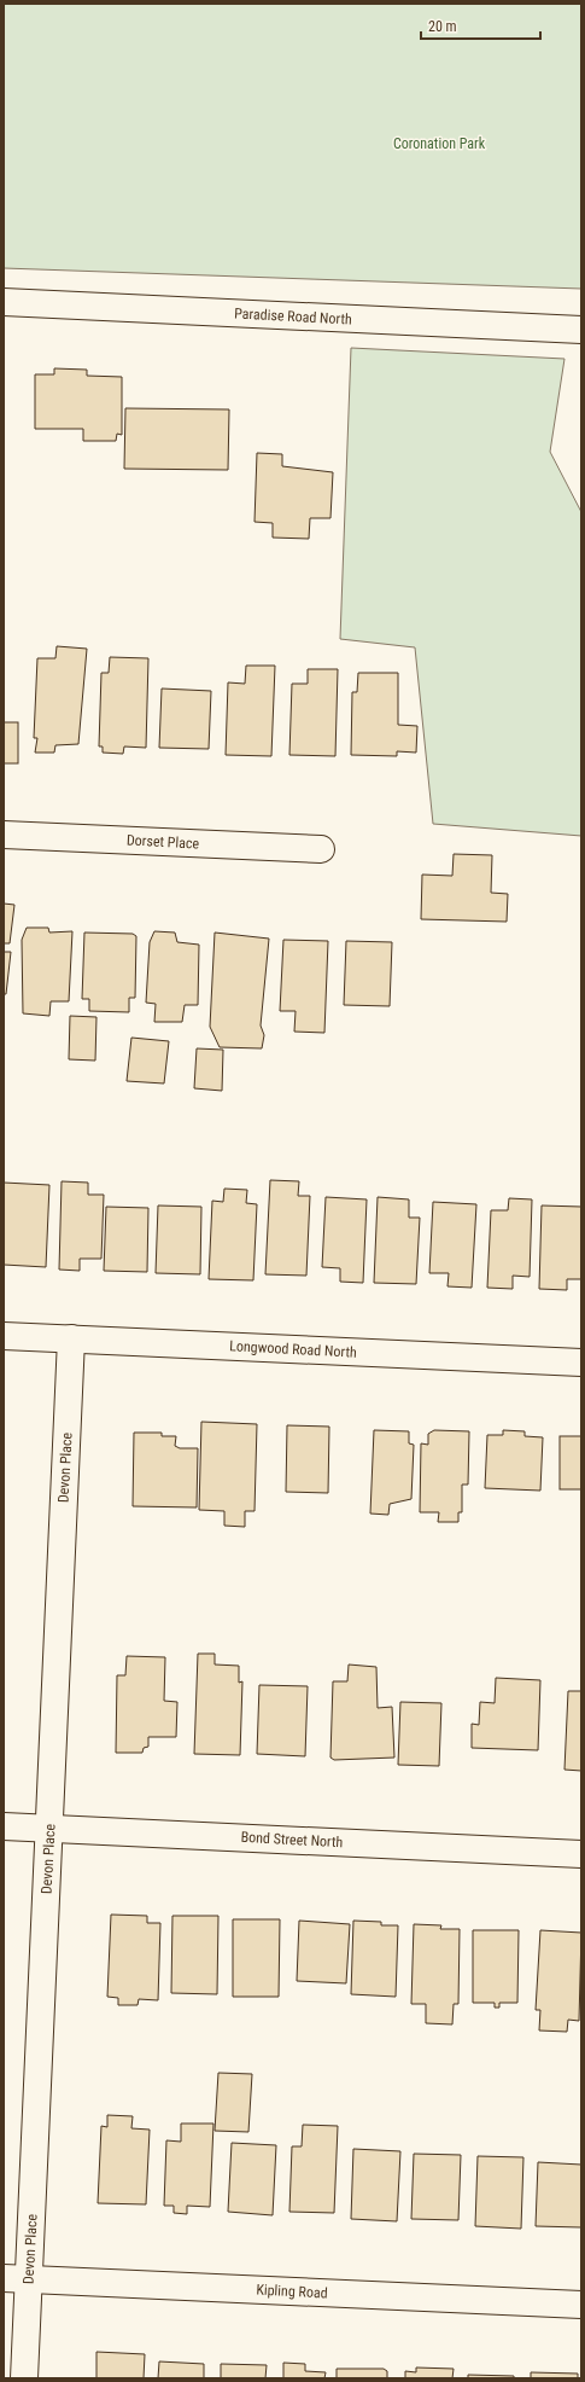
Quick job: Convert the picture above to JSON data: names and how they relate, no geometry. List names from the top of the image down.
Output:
{
  "streets": {
    "street": [
      "Paradise Road North",
      "Dorset Place",
      "Longwood Road North",
      "Devon Place",
      "Bond Street North",
      "Kipling Road"
    ]
  },
  "crossings": [
    ["Longwood Road North", "Devon Place"],
    ["Devon Place", "Bond Street North"],
    ["Devon Place", "Kipling Road"]
  ],
  "parks": ["Coronation Park"],
  "scale_bar": "20 m"
}
